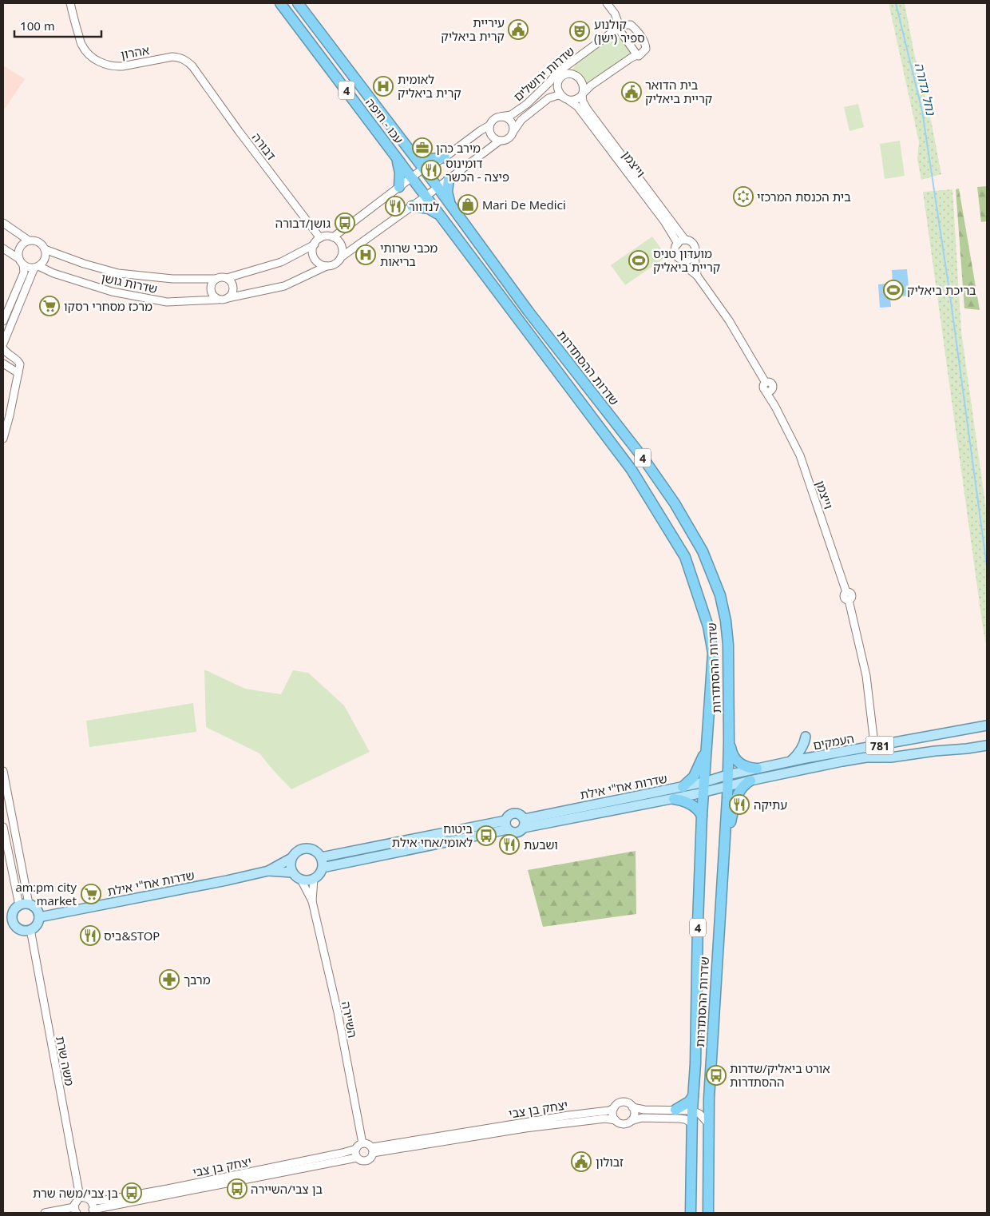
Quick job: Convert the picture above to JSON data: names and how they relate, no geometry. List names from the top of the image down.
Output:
{
  "streets": {
    "highway": ["4", "עכו - חיפה", "שדרות ההסתדרות"],
    "main road": ["העמקים", "781", "שדרות אח\"י אילת"],
    "street": [
      "אהרון",
      "שדרות ירושלים",
      "דבורה",
      "וייצמן",
      "שדרות גושן",
      "השיירה",
      "משה שרת",
      "יצחק בן צבי"
    ]
  },
  "crossings": [
    ["אהרון", "דבורה"],
    ["שדרות ירושלים", "וייצמן"],
    ["4", "עכו - חיפה"],
    ["4", "שדרות ההסתדרות"],
    ["וייצמן", "העמקים"],
    ["שדרות ההסתדרות", "העמקים"],
    ["שדרות ההסתדרות", "שדרות אח\"י אילת"],
    ["שדרות ההסתדרות", "יצחק בן צבי"],
    ["העמקים", "שדרות אח\"י אילת"],
    ["שדרות אח\"י אילת", "השיירה"],
    ["שדרות אח\"י אילת", "משה שרת"],
    ["השיירה", "יצחק בן צבי"]
  ],
  "water": ["נחל גדורה"],
  "places": {
    "public building": ["עיריית קרית ביאליק", "בית הדואר קריית ביאליק", "זבולון"],
    "theatre": ["קולנוע ספיר (ישן)"],
    "hospital": ["לאומית קרית ביאליק", "מכבי שרותי בריאות"],
    "office": ["מירב כהן"],
    "restaurant": [
      "דומינוס פיצה - הכשר",
      "לנדוור",
      "עתיקה",
      "ושבעת",
      "ביס&STOP"
    ],
    "synagogue": ["בית הכנסת המרכזי"],
    "shop": ["Mari De Medici"],
    "bus stop": [
      "גושן/דבורה",
      "ביטוח לאומי/אחי אילת",
      "אורט ביאליק/שדרות ההסתדרות",
      "בן צבי/השיירה",
      "בן צבי/משה שרת"
    ],
    "sports": ["מועדון טניס קריית ביאליק", "בריכת ביאליק"],
    "supermarket": ["מרכז מסחרי רסקו", "am:pm city market"],
    "pharmacy": ["מרבך"]
  },
  "scale_bar": "100 m"
}
